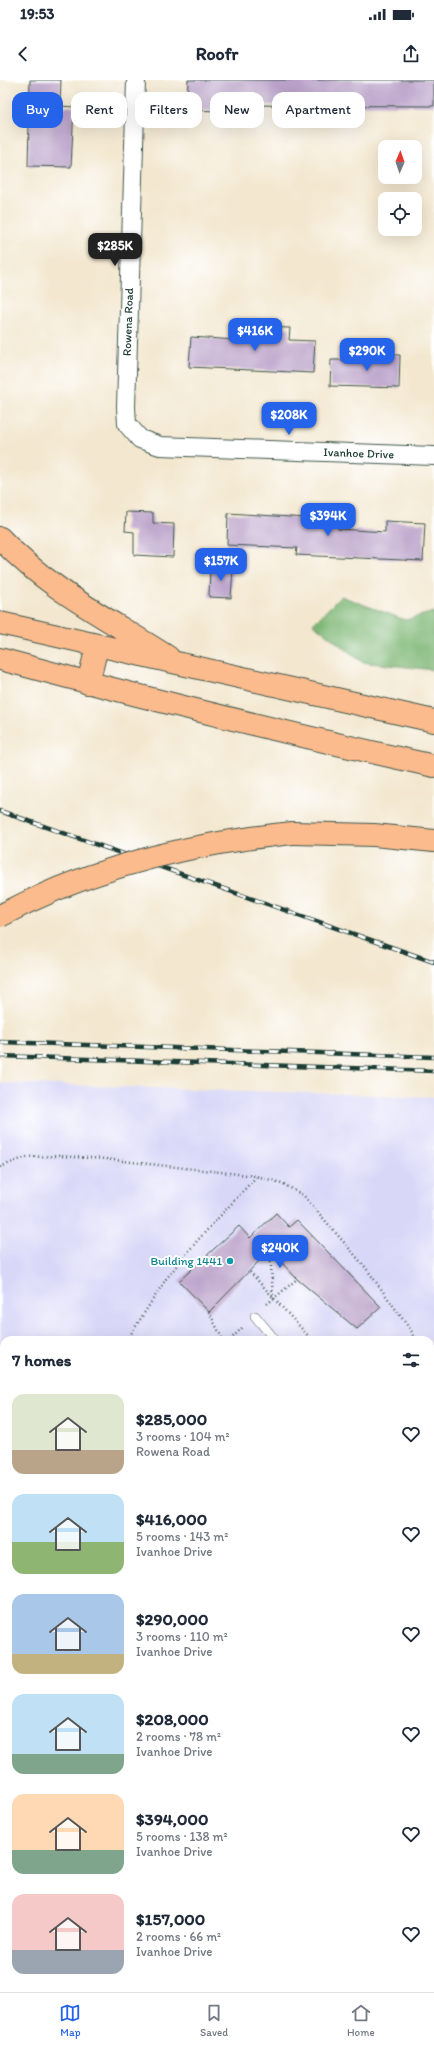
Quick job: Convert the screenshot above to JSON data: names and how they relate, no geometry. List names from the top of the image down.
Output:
{
  "streets": {
    "street": ["Rowena Road", "Ivanhoe Drive"]
  },
  "crossings": [
    ["Rowena Road", "Ivanhoe Drive"]
  ],
  "places": ["Building 1441"],
  "north": "top",
  "page": {
    "status": "19:53",
    "header": "Roofr",
    "chip": [
      "Buy",
      "Rent",
      "Filters",
      "New",
      "Apartment"
    ],
    "price": [
      "$285K",
      "$416K",
      "$290K",
      "$208K",
      "$394K",
      "$157K",
      "$240K"
    ],
    "heading": "7 homes",
    "list": [
      {
        "name": "$285,000",
        "note": "3 rooms · 104 m² · Rowena Road"
      },
      {
        "name": "$416,000",
        "note": "5 rooms · 143 m² · Ivanhoe Drive"
      },
      {
        "name": "$290,000",
        "note": "3 rooms · 110 m² · Ivanhoe Drive"
      },
      {
        "name": "$208,000",
        "note": "2 rooms · 78 m² · Ivanhoe Drive"
      },
      {
        "name": "$394,000",
        "note": "5 rooms · 138 m² · Ivanhoe Drive"
      },
      {
        "name": "$157,000",
        "note": "2 rooms · 66 m² · Ivanhoe Drive"
      }
    ],
    "tabs": ["Map", "Saved", "Home"]
  }
}
